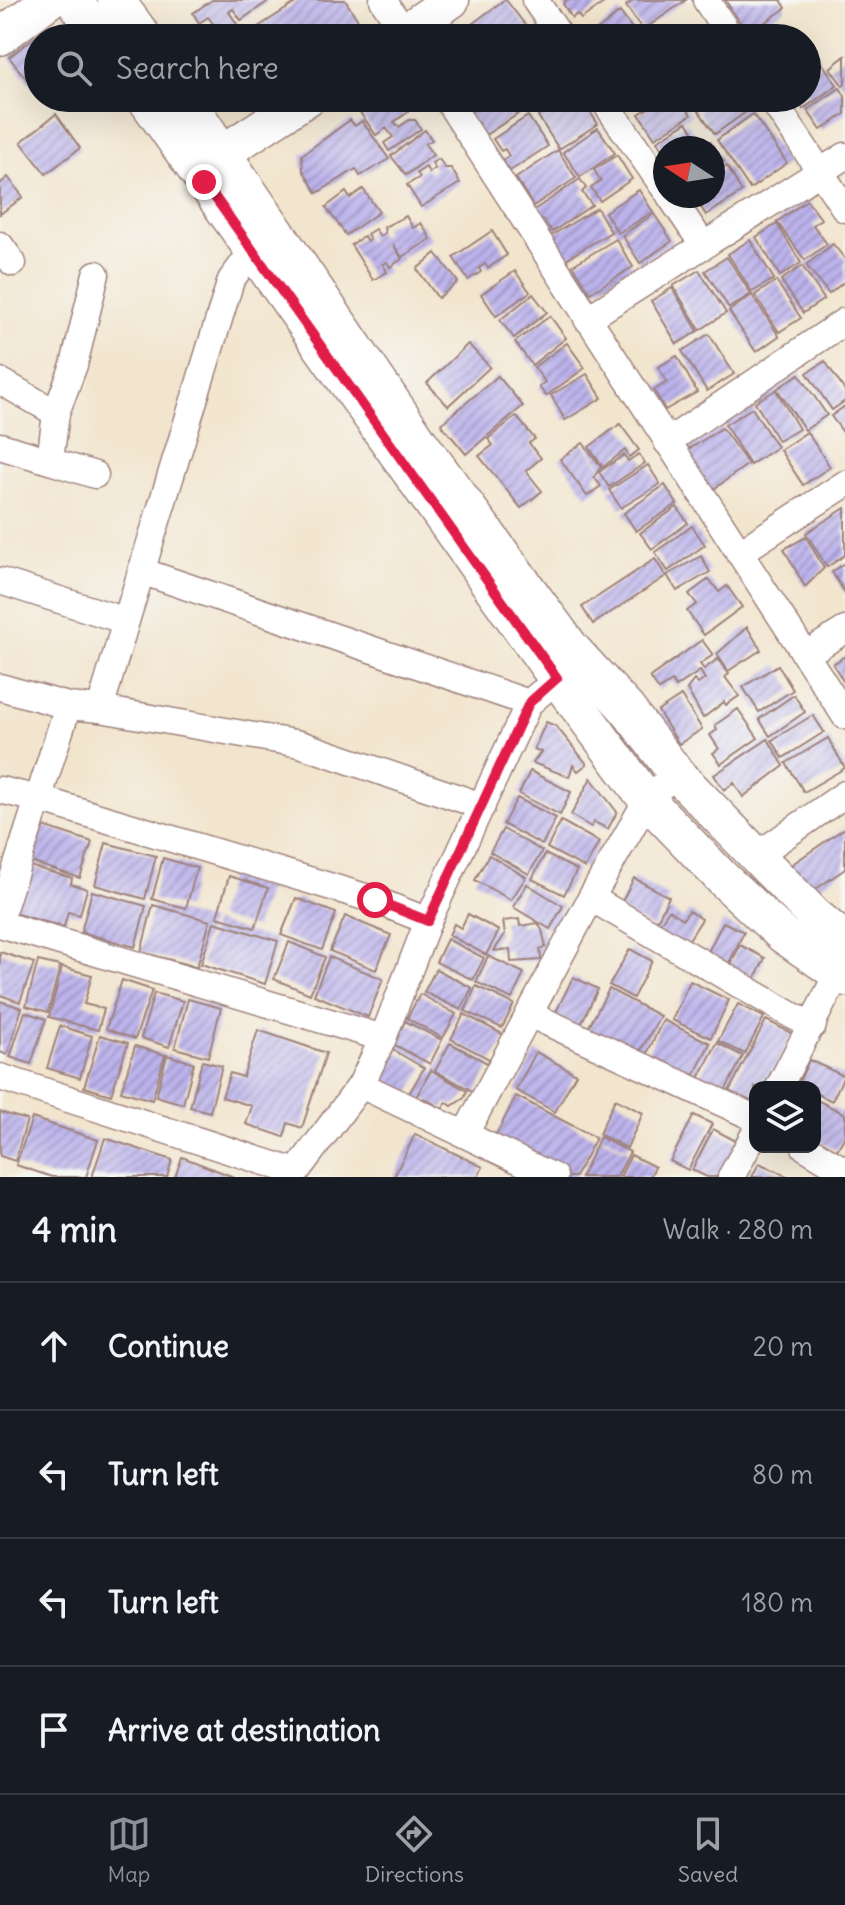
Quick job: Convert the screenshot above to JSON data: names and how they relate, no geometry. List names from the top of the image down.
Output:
{
  "north": "left",
  "page": {
    "search": "Search here",
    "heading": ["4 min", "Walk · 280 m"],
    "list": [
      ["Continue", "20 m"],
      ["Turn left", "80 m"],
      ["Turn left", "180 m"],
      "Arrive at destination"
    ],
    "nav": ["Map", "Directions", "Saved"]
  }
}
